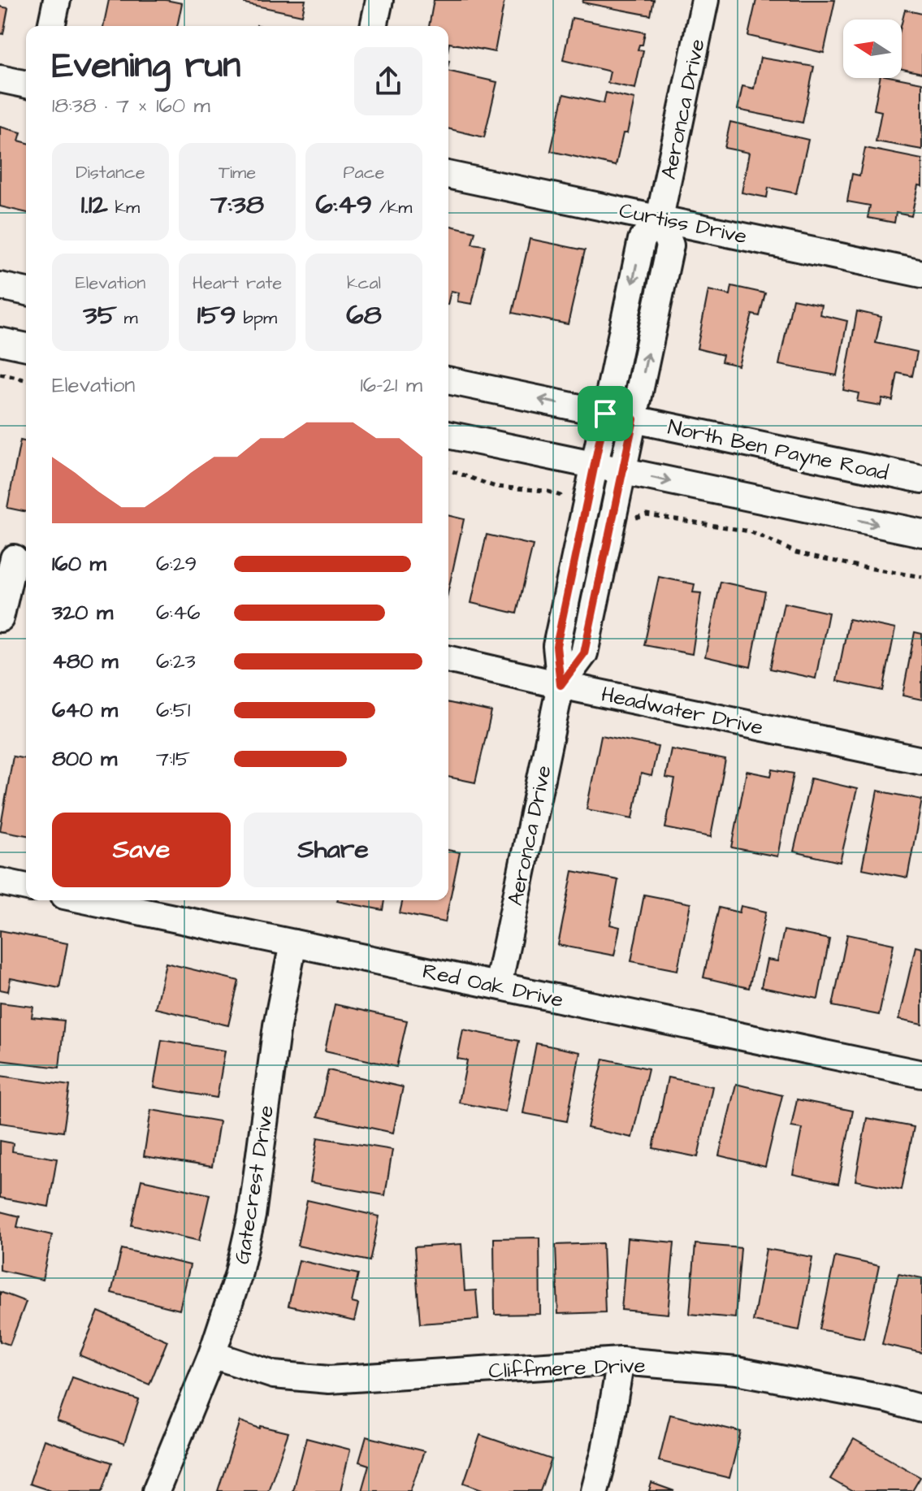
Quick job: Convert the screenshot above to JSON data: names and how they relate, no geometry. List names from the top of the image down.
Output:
{
  "streets": {
    "street": [
      "Aeronca Drive",
      "Curtiss Drive",
      "North Ben Payne Road",
      "Headwater Drive",
      "Red Oak Drive",
      "Gatecrest Drive",
      "Cliffmere Drive"
    ]
  },
  "crossings": [
    ["Aeronca Drive", "Curtiss Drive"],
    ["Aeronca Drive", "North Ben Payne Road"],
    ["Aeronca Drive", "Headwater Drive"],
    ["Aeronca Drive", "Red Oak Drive"],
    ["Red Oak Drive", "Gatecrest Drive"],
    ["Gatecrest Drive", "Cliffmere Drive"]
  ],
  "north": "left",
  "page": {
    "heading": ["Evening run", "18:38 · 7 × 160 m"],
    "stats": [
      ["Distance", "1.12 km"],
      ["Time", "7:38"],
      ["Pace", "6:49 /km"],
      ["Elevation", "35 m"],
      ["Heart rate", "159 bpm"],
      ["kcal", "68"]
    ],
    "chart": ["Elevation", "16–21 m"],
    "list": [
      {
        "name": "160 m",
        "note": "6:29"
      },
      {
        "name": "320 m",
        "note": "6:46"
      },
      {
        "name": "480 m",
        "note": "6:23"
      },
      {
        "name": "640 m",
        "note": "6:51"
      },
      {
        "name": "800 m",
        "note": "7:15"
      }
    ],
    "buttons": ["Save", "Share"]
  }
}
